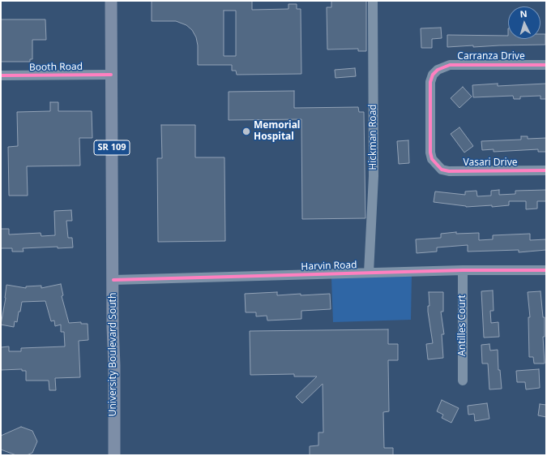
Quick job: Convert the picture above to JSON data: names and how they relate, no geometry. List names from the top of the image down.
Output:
{
  "streets": {
    "main road": ["SR 109", "University Boulevard South"],
    "street": [
      "Carranza Drive",
      "Booth Road",
      "Hickman Road",
      "Vasari Drive",
      "Harvin Road",
      "Antilles Court"
    ]
  },
  "crossings": [
    ["Carranza Drive", "Vasari Drive"],
    ["Booth Road", "University Boulevard South"],
    ["Hickman Road", "Harvin Road"],
    ["Harvin Road", "Antilles Court"],
    ["Harvin Road", "University Boulevard South"]
  ],
  "places": ["Memorial Hospital"],
  "north": "top"
}
